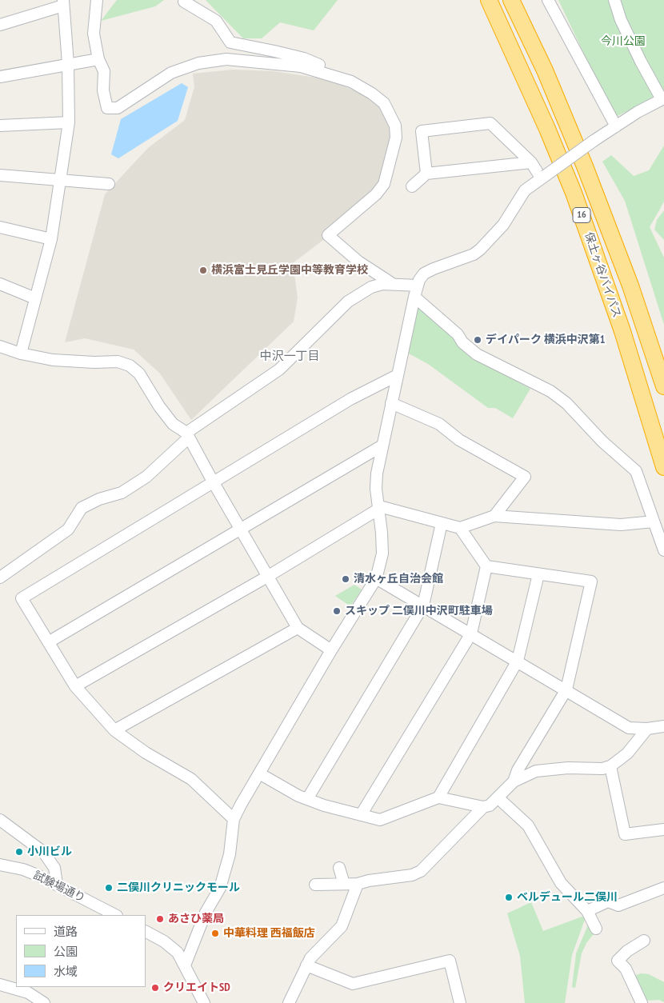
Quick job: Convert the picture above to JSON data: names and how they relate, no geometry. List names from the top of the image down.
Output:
{
  "streets": {
    "highway": ["16", "保土ヶ谷バイパス"],
    "street": ["試験場通り"]
  },
  "districts": ["中沢一丁目"],
  "parks": ["今川公園"],
  "places": [
    "横浜富士見丘学園中等教育学校",
    "デイパーク 横浜中沢第1",
    "清水ヶ丘自治会館",
    "スキップ 二俣川中沢町駐車場",
    "小川ビル",
    "二俣川クリニックモール",
    "ベルデュール二俣川",
    "あさひ薬局",
    "中華料理 西福飯店",
    "クリエイトSD"
  ],
  "legend": ["道路", "公園", "水域"]
}
